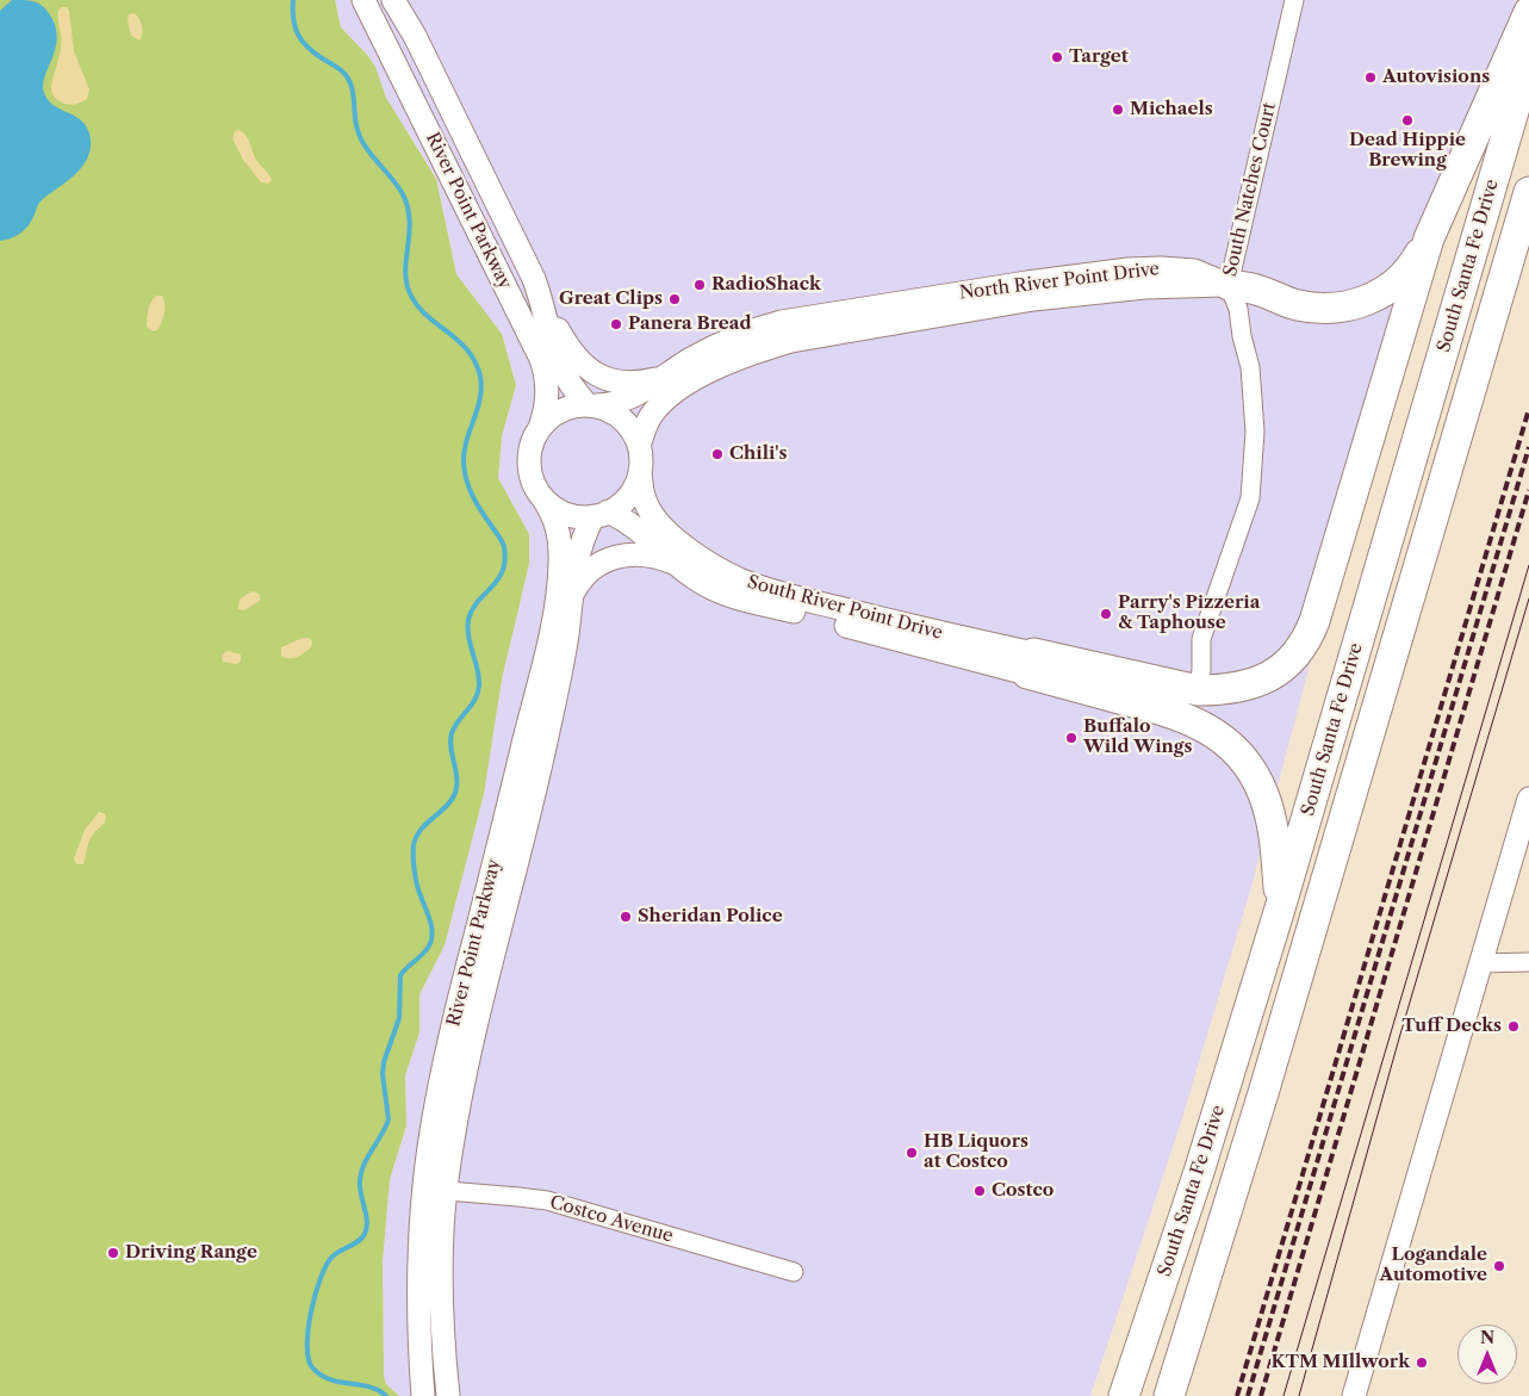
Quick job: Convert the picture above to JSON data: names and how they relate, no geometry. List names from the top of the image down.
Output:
{
  "streets": {
    "highway": ["South Santa Fe Drive"],
    "street": [
      "South Natches Court",
      "River Point Parkway",
      "North River Point Drive",
      "South River Point Drive",
      "Costco Avenue"
    ]
  },
  "crossings": [
    ["South Natches Court", "North River Point Drive"],
    ["River Point Parkway", "North River Point Drive"],
    ["River Point Parkway", "South River Point Drive"],
    ["River Point Parkway", "Costco Avenue"],
    ["North River Point Drive", "South River Point Drive"]
  ],
  "places": [
    "Target",
    "Autovisions",
    "Michaels",
    "Dead Hippie Brewing",
    "RadioShack",
    "Great Clips",
    "Panera Bread",
    "Chili's",
    "Parry's Pizzeria & Taphouse",
    "Buffalo Wild Wings",
    "Sheridan Police",
    "Tuff Decks",
    "HB Liquors at Costco",
    "Costco",
    "Driving Range",
    "Logandale Automotive",
    "KTM MIllwork"
  ],
  "north": "top"
}
